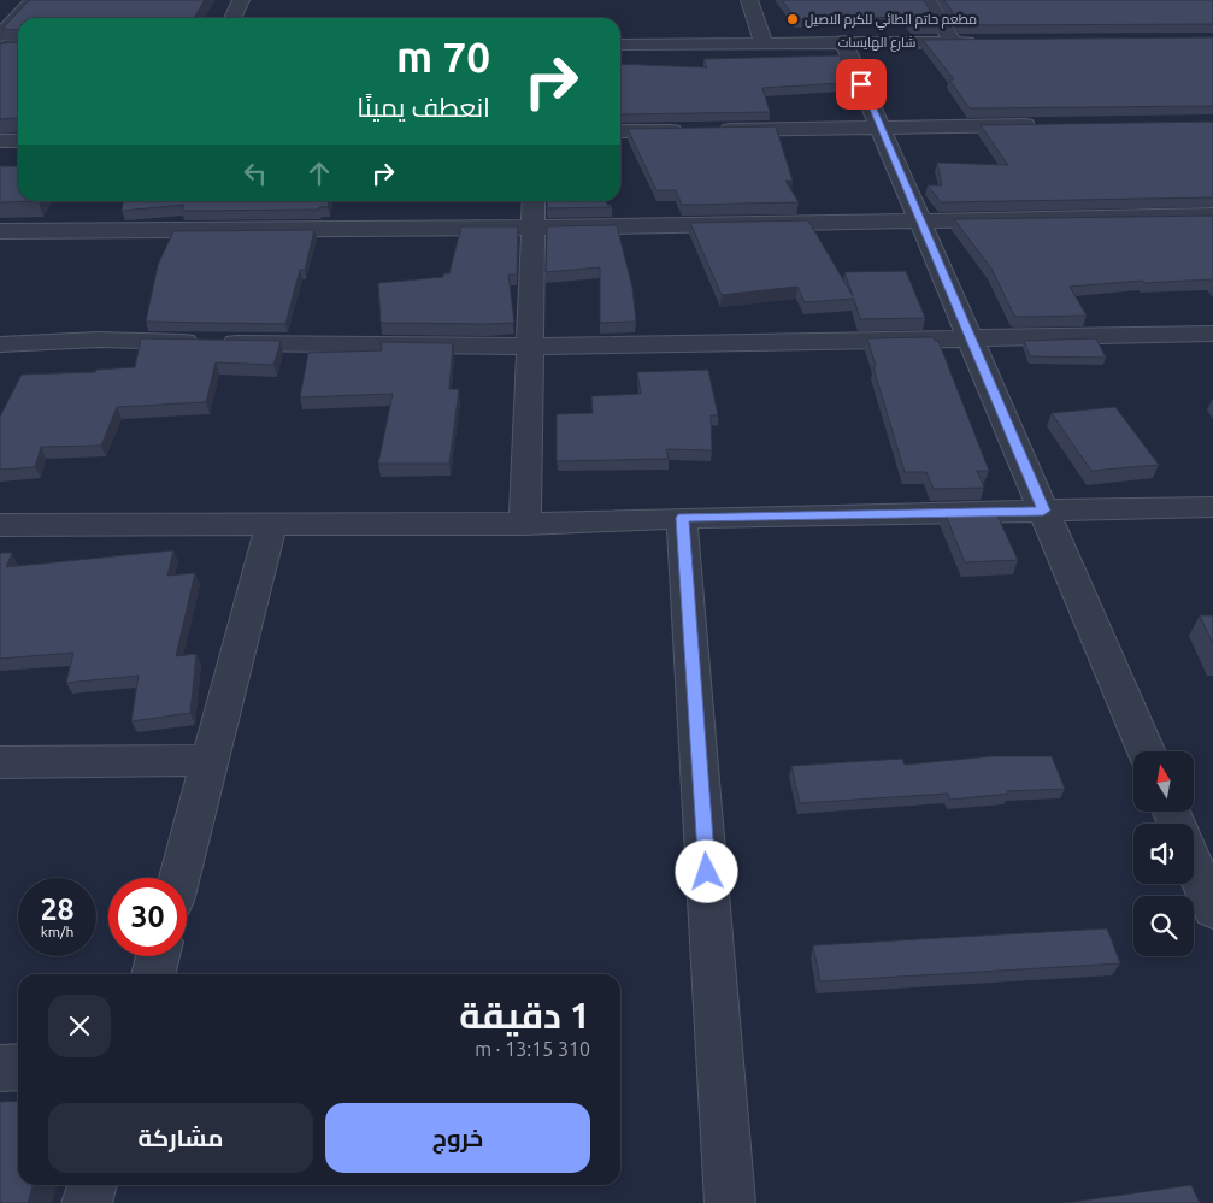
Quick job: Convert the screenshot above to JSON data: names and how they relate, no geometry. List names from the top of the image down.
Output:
{
  "streets": {
    "street": ["شارع الهايسات"]
  },
  "places": ["مطعم حاتم الطائي للكرم الاصيل"],
  "north": "top",
  "page": {
    "turn": ["70 m", "انعطف يمينًا"],
    "speed": "28 km/h",
    "limit": "30",
    "heading": ["1 دقيقة", "310 m · 13:15"],
    "buttons": ["خروج", "مشاركة"]
  }
}
